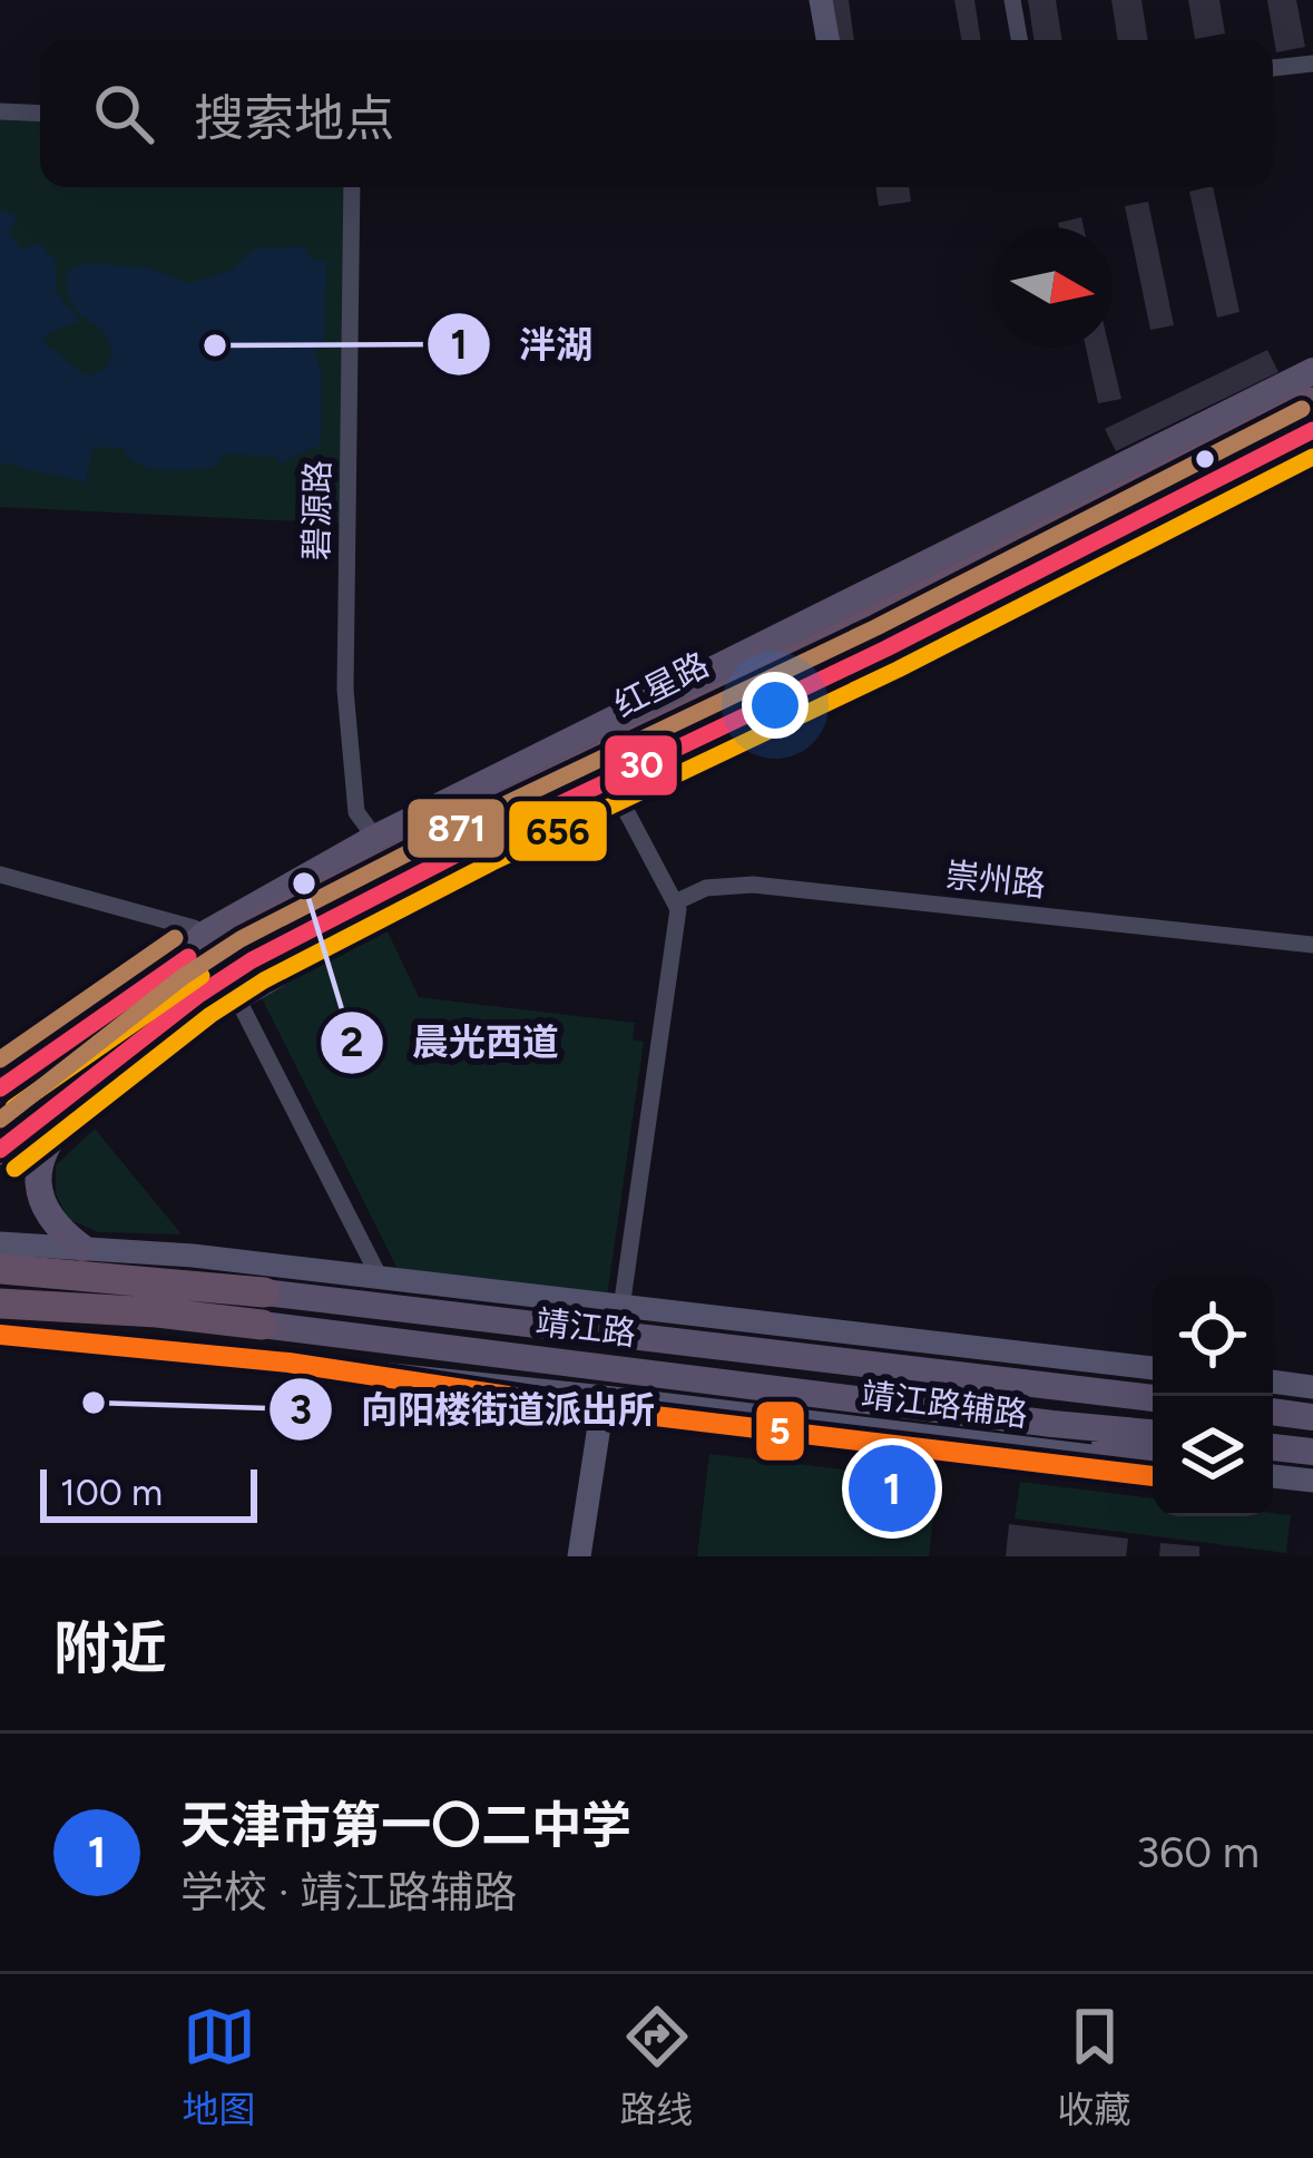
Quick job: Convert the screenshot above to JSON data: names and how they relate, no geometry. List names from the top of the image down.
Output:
{
  "streets": {
    "highway": ["红星路", "靖江路"],
    "street": ["碧源路", "崇州路", "靖江路辅路"]
  },
  "crossings": [
    ["靖江路", "靖江路辅路"]
  ],
  "places": ["泮湖", "晨光西道", "向阳楼街道派出所"],
  "lines": [
    "transit line 871",
    "transit line 30",
    "transit line 656",
    "transit line 5"
  ],
  "scale_bar": "100 m",
  "north": "right",
  "page": {
    "search": "搜索地点",
    "pins": "1",
    "scale": "100 m",
    "heading": "附近",
    "list": [
      {
        "mark": "1",
        "name": "天津市第一〇二中学",
        "note": "学校 · 靖江路辅路",
        "value": "360 m"
      }
    ],
    "nav": ["地图", "路线", "收藏"]
  }
}
